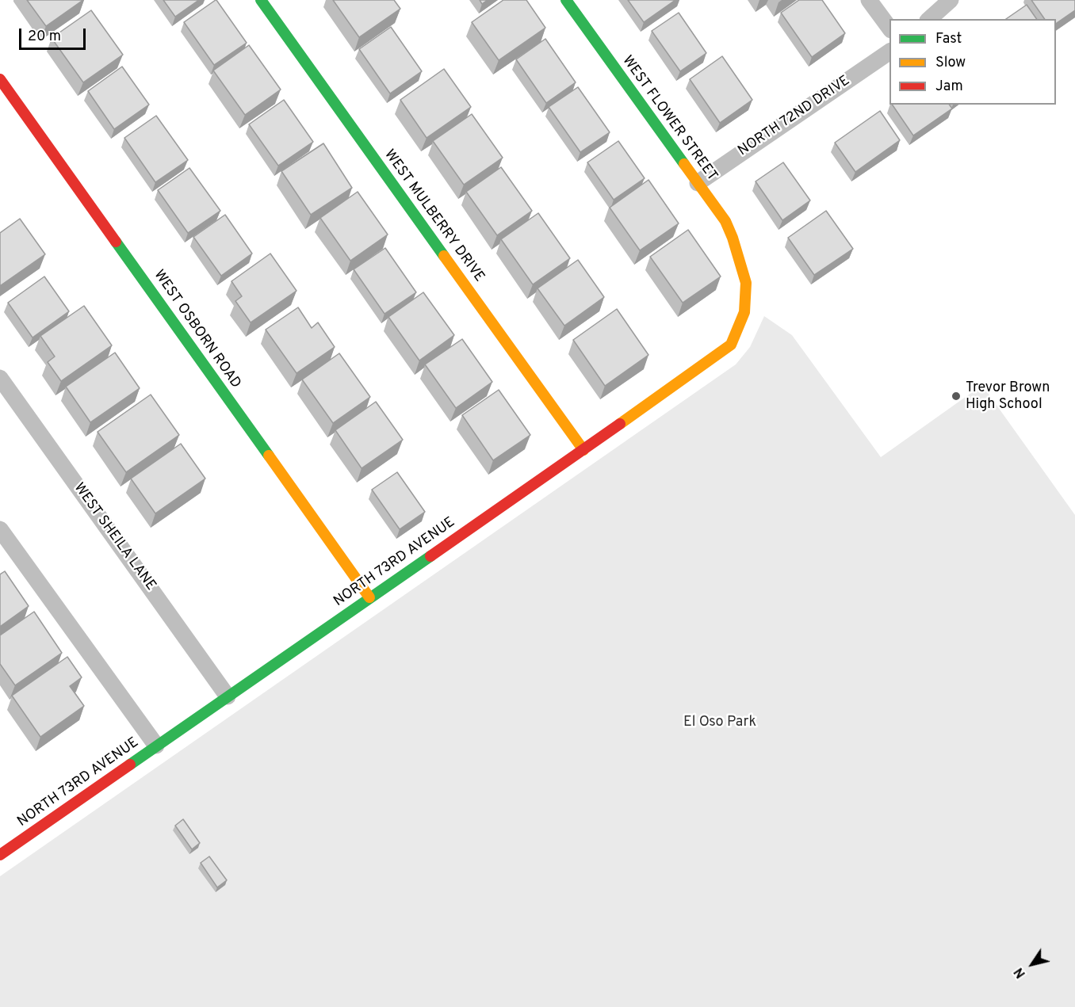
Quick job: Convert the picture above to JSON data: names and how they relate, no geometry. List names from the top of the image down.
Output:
{
  "streets": {
    "street": [
      "NORTH 72ND DRIVE",
      "WEST FLOWER STREET",
      "WEST MULBERRY DRIVE",
      "WEST OSBORN ROAD",
      "WEST SHEILA LANE",
      "NORTH 73RD AVENUE"
    ]
  },
  "crossings": [
    ["NORTH 72ND DRIVE", "WEST FLOWER STREET"],
    ["WEST FLOWER STREET", "NORTH 73RD AVENUE"],
    ["WEST MULBERRY DRIVE", "NORTH 73RD AVENUE"],
    ["WEST OSBORN ROAD", "NORTH 73RD AVENUE"],
    ["WEST SHEILA LANE", "NORTH 73RD AVENUE"]
  ],
  "parks": ["El Oso Park"],
  "places": ["Trevor Brown High School"],
  "legend": ["Fast", "Slow", "Jam"],
  "scale_bar": "20 m",
  "north": "bottom left"
}
